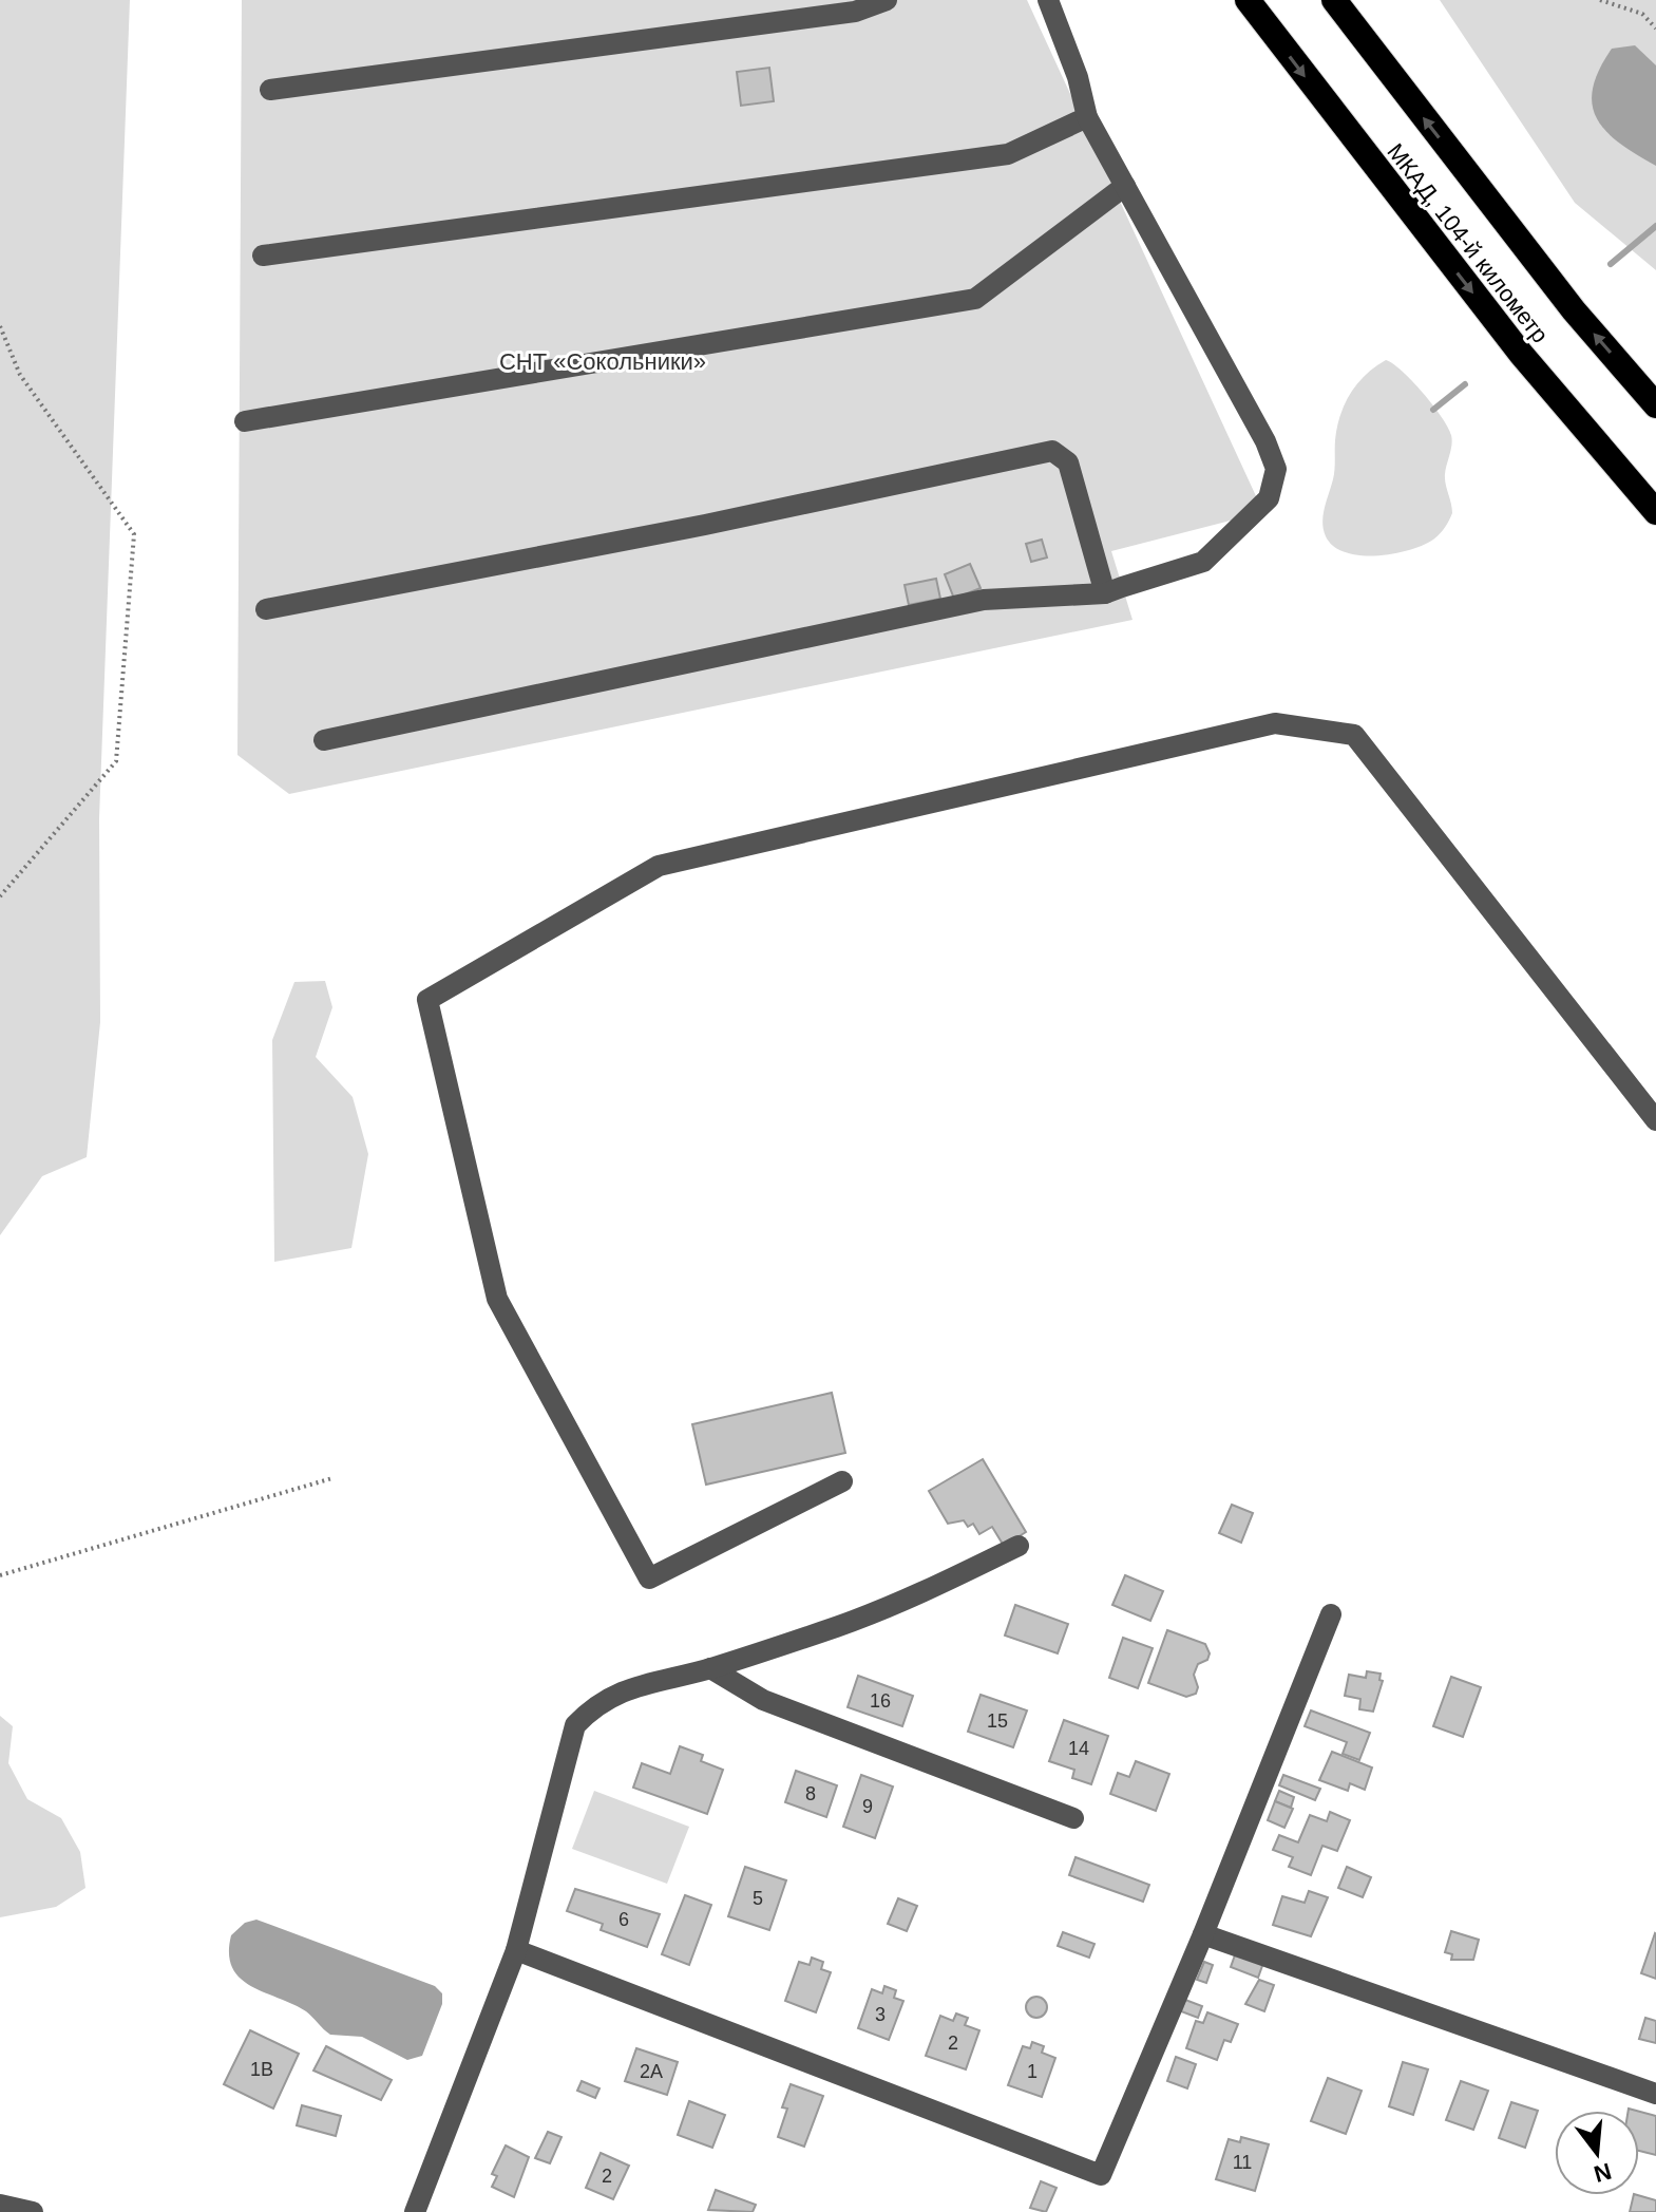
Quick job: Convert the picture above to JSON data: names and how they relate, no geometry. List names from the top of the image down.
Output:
{
  "streets": {
    "highway": ["МКАД, 104-й километр"]
  },
  "parks": ["СНТ «Сокольники»"],
  "house_numbers": [
    "16",
    "15",
    "14",
    "8",
    "9",
    "5",
    "6",
    "3",
    "2",
    "1В",
    "2А",
    "1",
    "11",
    "2"
  ],
  "north": "bottom"
}
